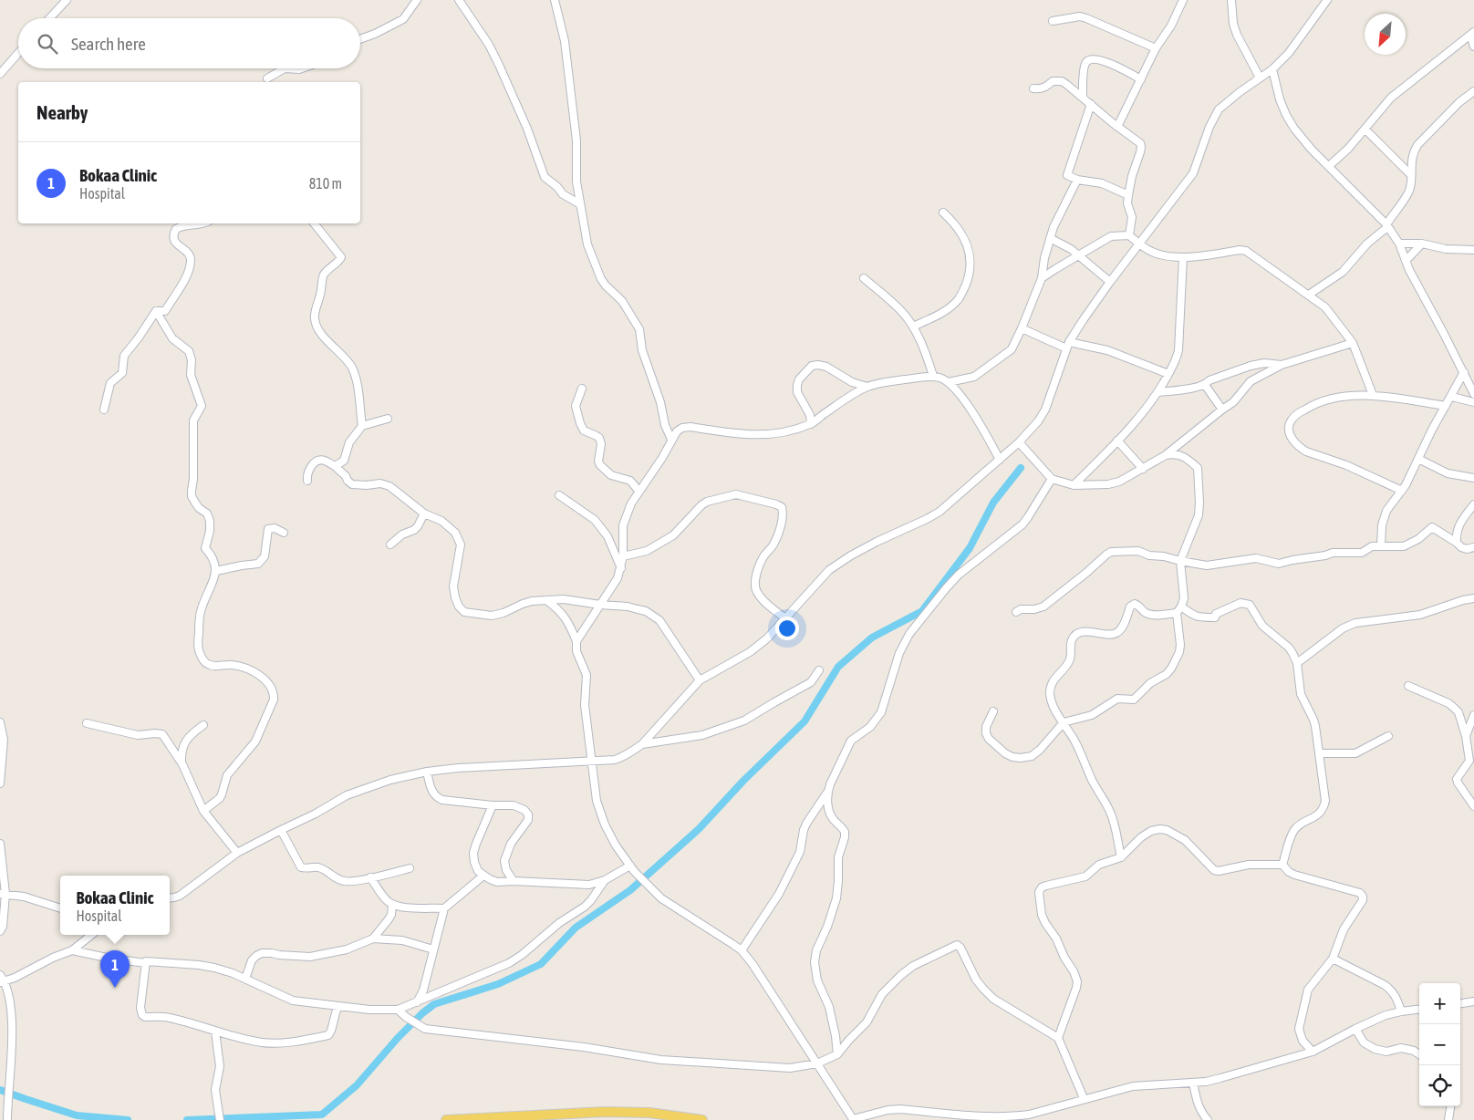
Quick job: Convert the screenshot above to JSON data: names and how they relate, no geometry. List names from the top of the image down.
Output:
{
  "north": "bottom left",
  "page": {
    "search": "Search here",
    "heading": "Nearby",
    "list": [
      {
        "mark": "1",
        "name": "Bokaa Clinic",
        "note": "Hospital",
        "value": "810 m"
      }
    ],
    "popup": ["Bokaa Clinic", "Hospital"],
    "pins": "1",
    "map_buttons": ["+", "−"]
  }
}
